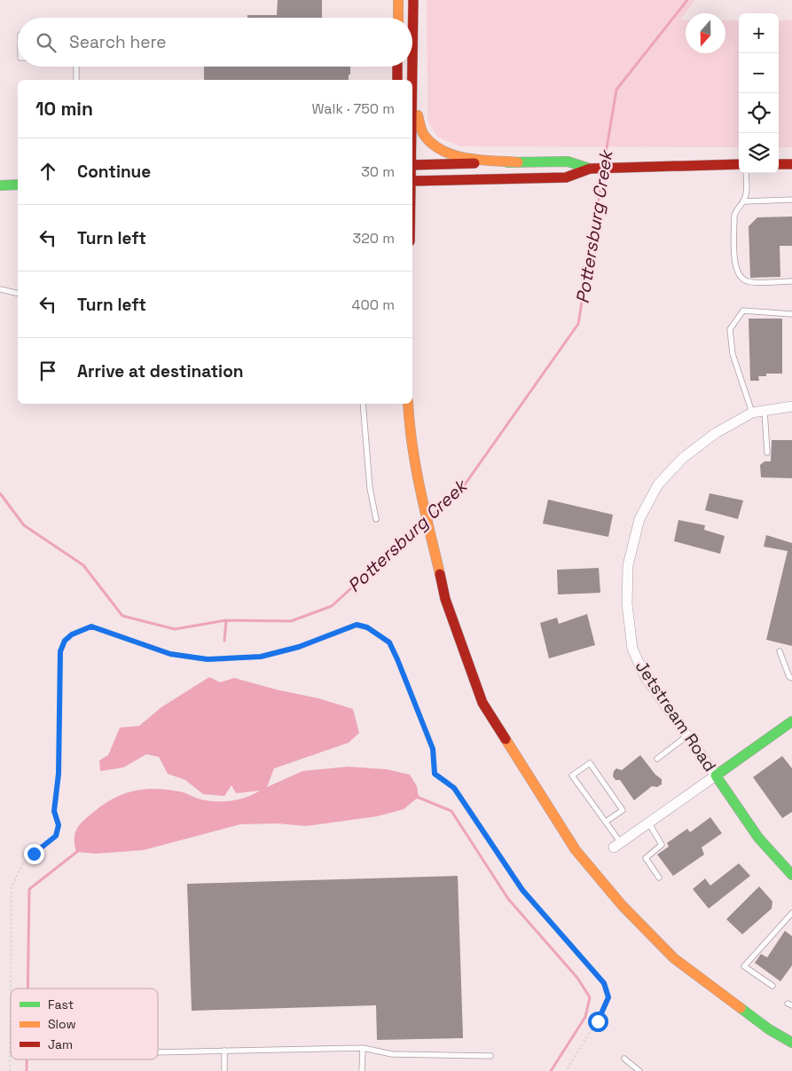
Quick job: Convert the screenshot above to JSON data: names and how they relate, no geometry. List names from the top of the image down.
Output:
{
  "streets": {
    "main road": ["Jetstream Road"]
  },
  "water": ["Pottersburg Creek"],
  "legend": ["Fast", "Slow", "Jam"],
  "north": "bottom",
  "page": {
    "map_buttons": ["+", "−"],
    "search": "Search here",
    "heading": ["10 min", "Walk · 750 m"],
    "list": [
      ["Continue", "30 m"],
      ["Turn left", "320 m"],
      ["Turn left", "400 m"],
      "Arrive at destination"
    ]
  }
}
